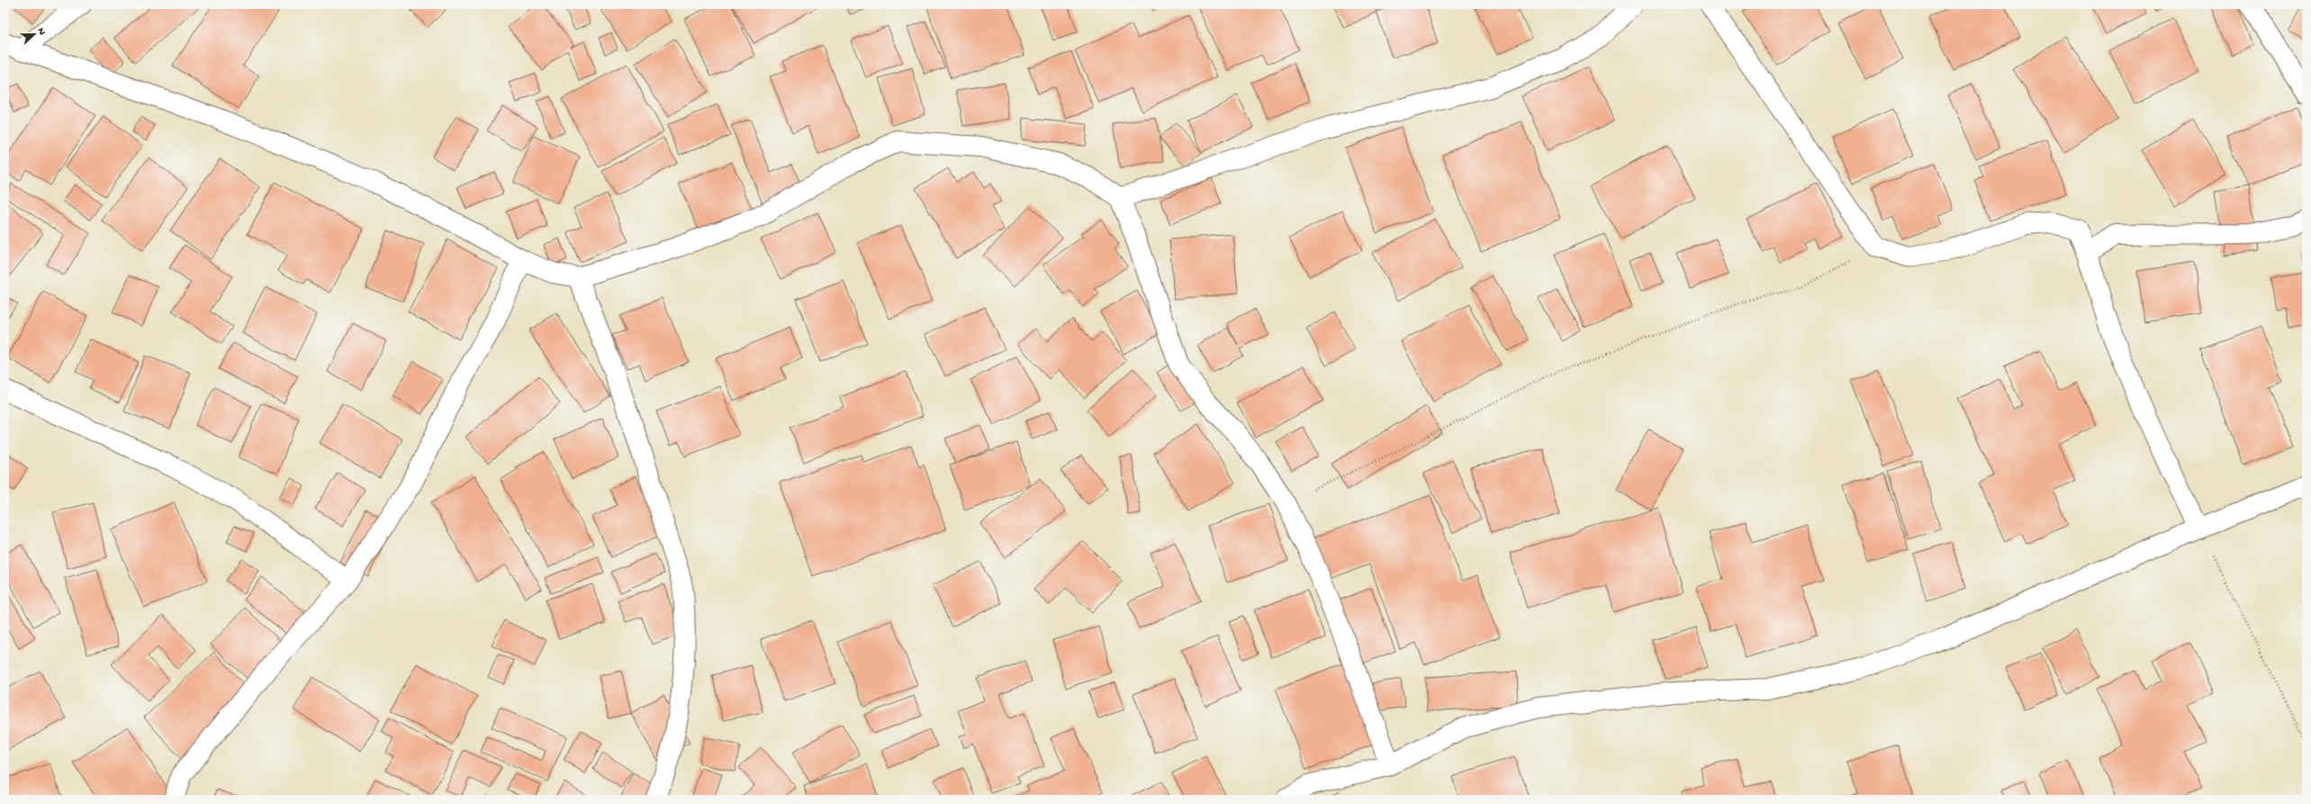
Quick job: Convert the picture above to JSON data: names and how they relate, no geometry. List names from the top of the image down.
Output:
{
  "north": "right"
}
